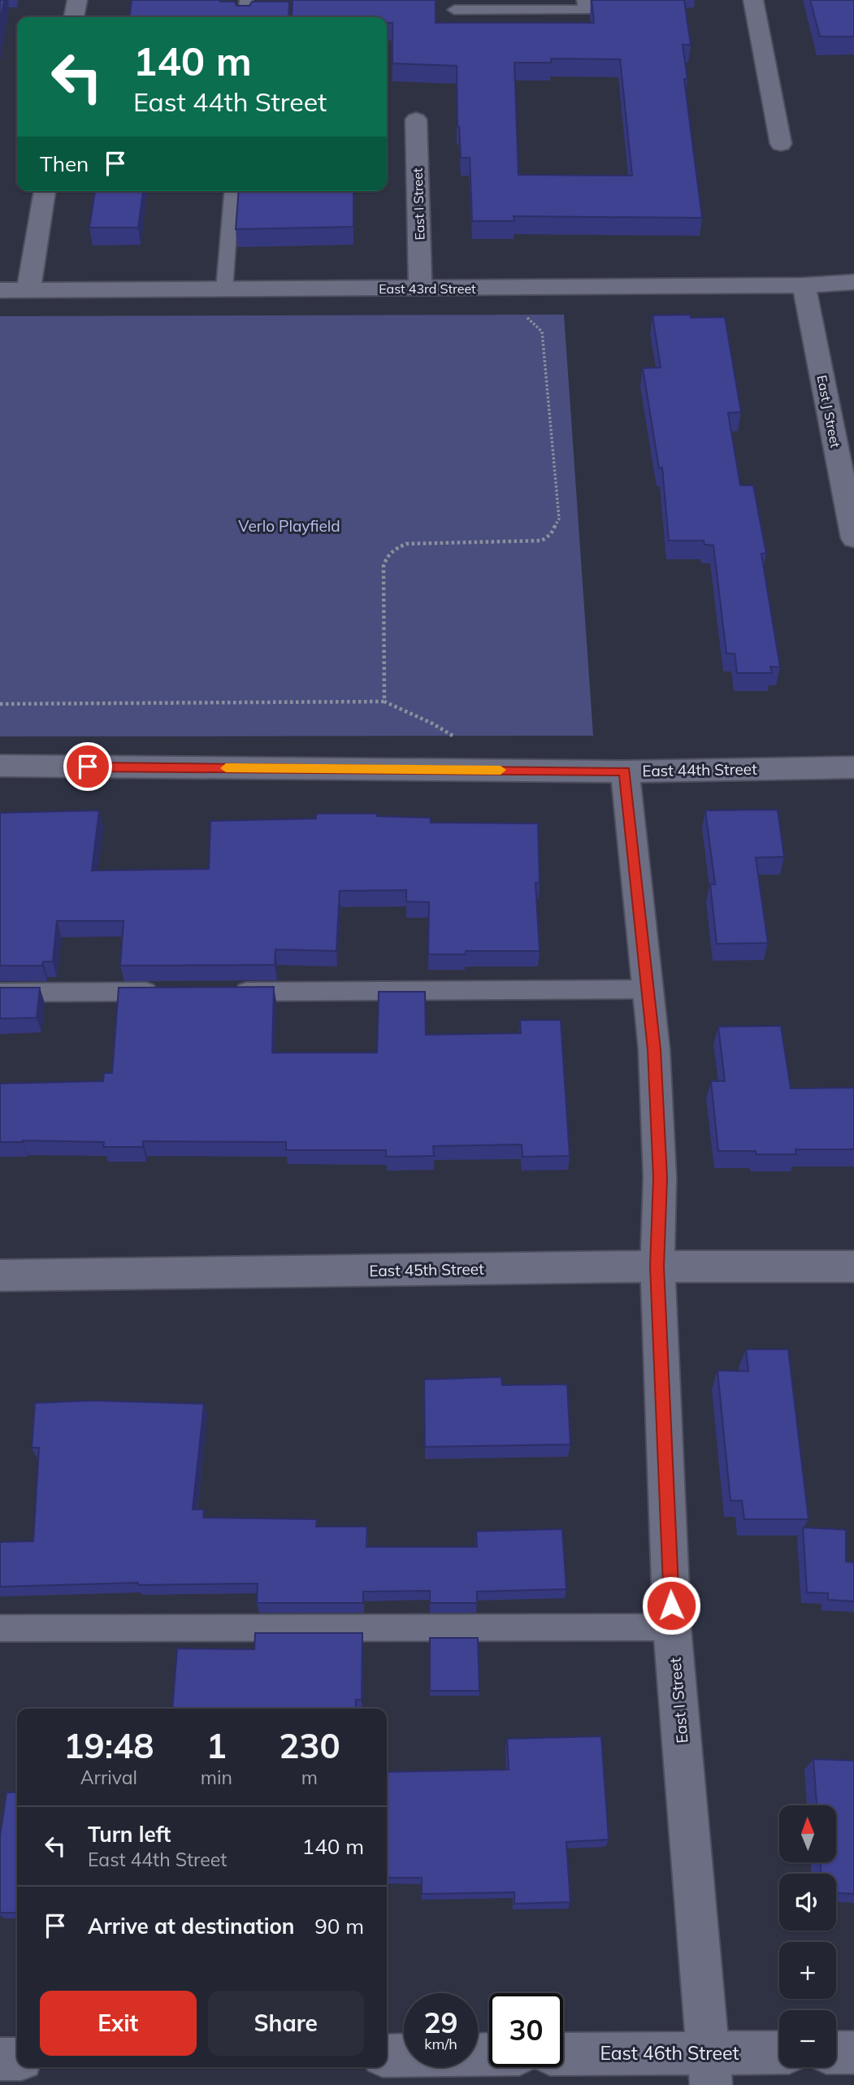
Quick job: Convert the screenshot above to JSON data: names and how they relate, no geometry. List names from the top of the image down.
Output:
{
  "streets": {
    "street": [
      "East I Street",
      "East 43rd Street",
      "East J Street",
      "East 44th Street",
      "East 45th Street",
      "East 46th Street"
    ]
  },
  "crossings": [
    ["East I Street", "East 43rd Street"],
    ["East I Street", "East 44th Street"],
    ["East I Street", "East 45th Street"],
    ["East I Street", "East 46th Street"],
    ["East 43rd Street", "East J Street"]
  ],
  "parks": ["Verlo Playfield"],
  "north": "top",
  "page": {
    "turn": ["140 m", "East 44th Street"],
    "then": "Then",
    "eta": [
      "19:48",
      "Arrival",
      "1",
      "min",
      "230",
      "m"
    ],
    "map_buttons": ["+", "−"],
    "list": [
      {
        "name": "Turn left",
        "note": "East 44th Street",
        "value": "140 m"
      },
      {
        "name": "Arrive at destination",
        "value": "90 m"
      }
    ],
    "buttons": ["Exit", "Share"],
    "speed": "29 km/h",
    "limit": "30"
  }
}
